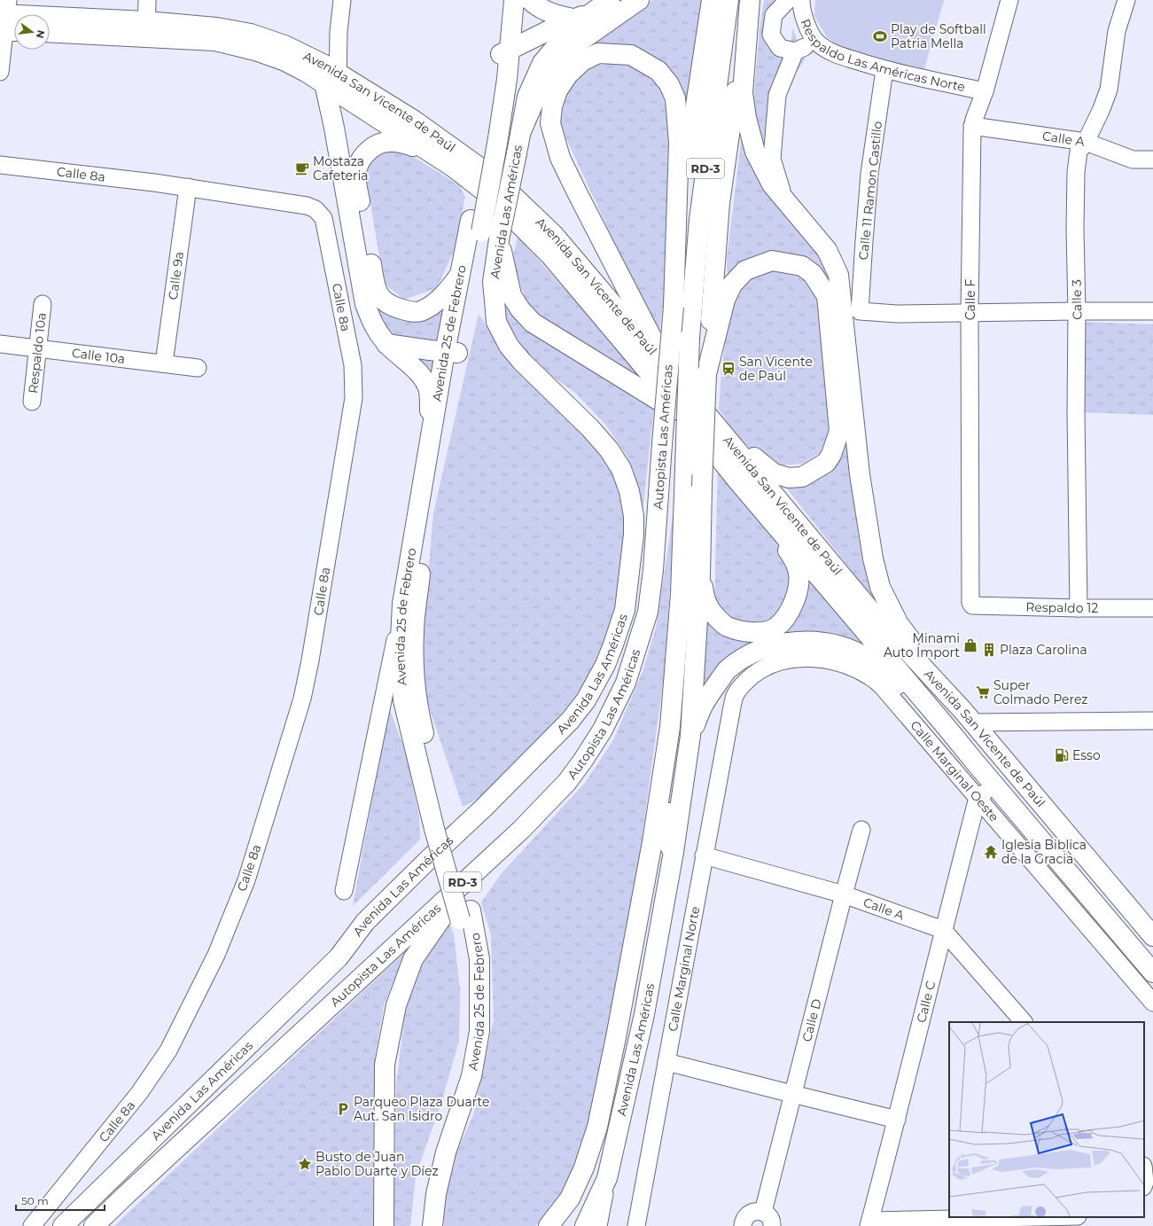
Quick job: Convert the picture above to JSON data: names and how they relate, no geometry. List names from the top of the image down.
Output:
{
  "streets": {
    "main road": [
      "Avenida San Vicente de Paúl",
      "RD-3",
      "Avenida Las Américas",
      "Avenida 25 de Febrero",
      "Autopista Las Américas"
    ],
    "street": [
      "Respaldo Las Américas Norte",
      "Calle A",
      "Calle 8a",
      "Calle 11 Ramon Castillo",
      "Calle 9a",
      "Calle F",
      "Calle 3",
      "Respaldo 10a",
      "Calle 10a",
      "Respaldo 12",
      "Calle Marginal Oeste",
      "Calle Marginal Norte",
      "Calle C",
      "Calle D"
    ]
  },
  "crossings": [
    ["Respaldo Las Américas Norte", "Calle 11 Ramon Castillo"],
    ["Respaldo Las Américas Norte", "Calle F"],
    ["Calle A", "Calle F"],
    ["Calle A", "Calle 3"],
    ["Calle A", "Calle Marginal Norte"],
    ["Calle A", "Calle C"],
    ["Calle A", "Calle D"],
    ["Calle 8a", "Calle 9a"],
    ["Calle 11 Ramon Castillo", "Calle F"],
    ["Calle 9a", "Calle 10a"],
    ["Calle F", "Respaldo 12"],
    ["Calle 3", "Respaldo 12"],
    ["Respaldo 10a", "Calle 10a"],
    ["Calle Marginal Oeste", "Calle Marginal Norte"],
    ["Calle Marginal Oeste", "Calle C"]
  ],
  "places": {
    "sports": ["Play de Softball Patria Mella"],
    "cafe": ["Mostaza Cafeteria"],
    "station": ["San Vicente de Paúl"],
    "shop": ["Minami Auto Import"],
    "building": ["Plaza Carolina"],
    "supermarket": ["Super Colmado Perez"],
    "fuel station": ["Esso"],
    "temple": ["Iglesia Biblica de la Gracia"],
    "parking": ["Parqueo Plaza Duarte Aut. San Isidro"],
    "place": ["Busto de Juan Pablo Duarte y Díez"]
  },
  "scale_bar": "50 m",
  "north": "right"
}
